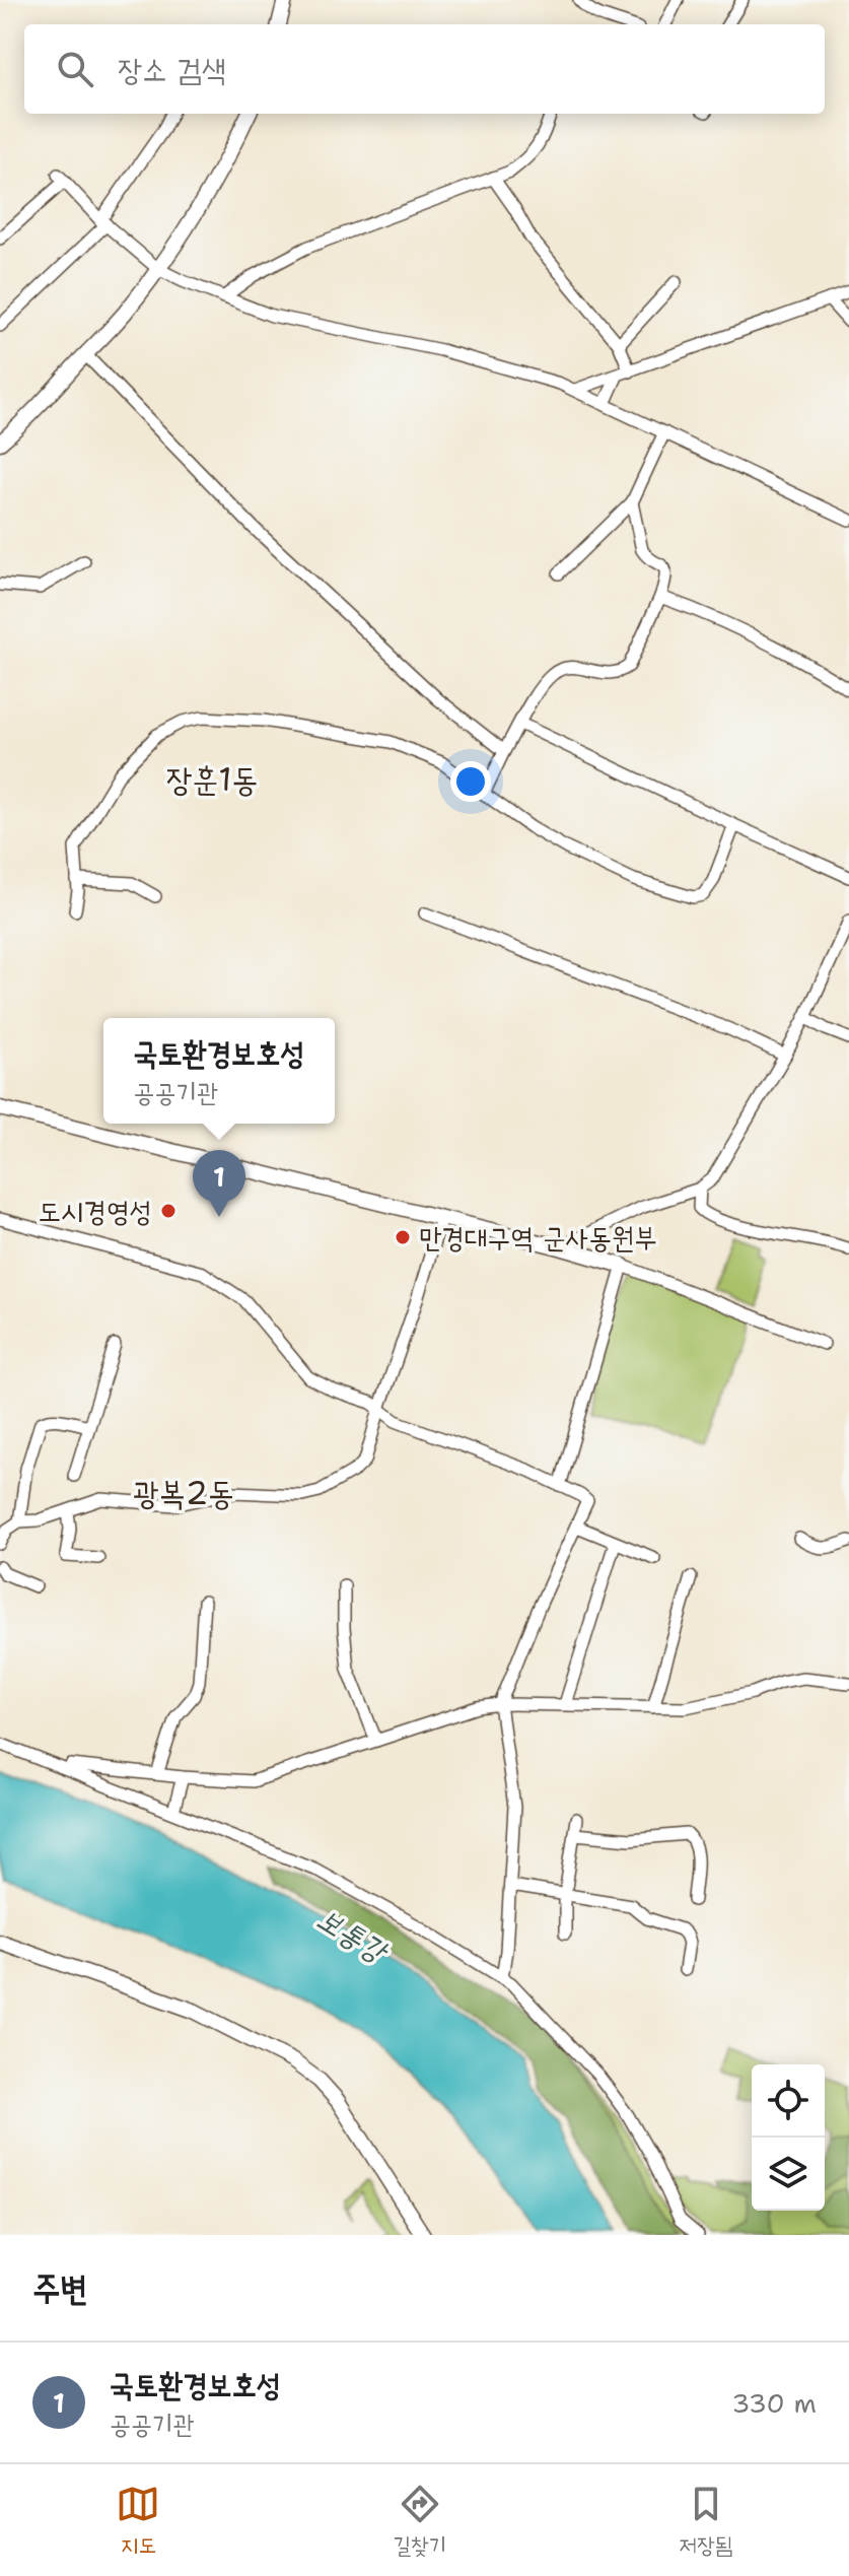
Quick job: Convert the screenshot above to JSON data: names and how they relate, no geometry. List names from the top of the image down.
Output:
{
  "districts": ["장훈1동", "광복2동"],
  "water": ["보통강"],
  "places": ["도시경영성", "만경대구역 군사동원부"],
  "page": {
    "search": "장소 검색",
    "popup": ["국토환경보호성", "공공기관"],
    "pins": "1",
    "heading": "주변",
    "list": [
      {
        "mark": "1",
        "name": "국토환경보호성",
        "note": "공공기관",
        "value": "330 m"
      }
    ],
    "nav": ["지도", "길찾기", "저장됨"]
  }
}
